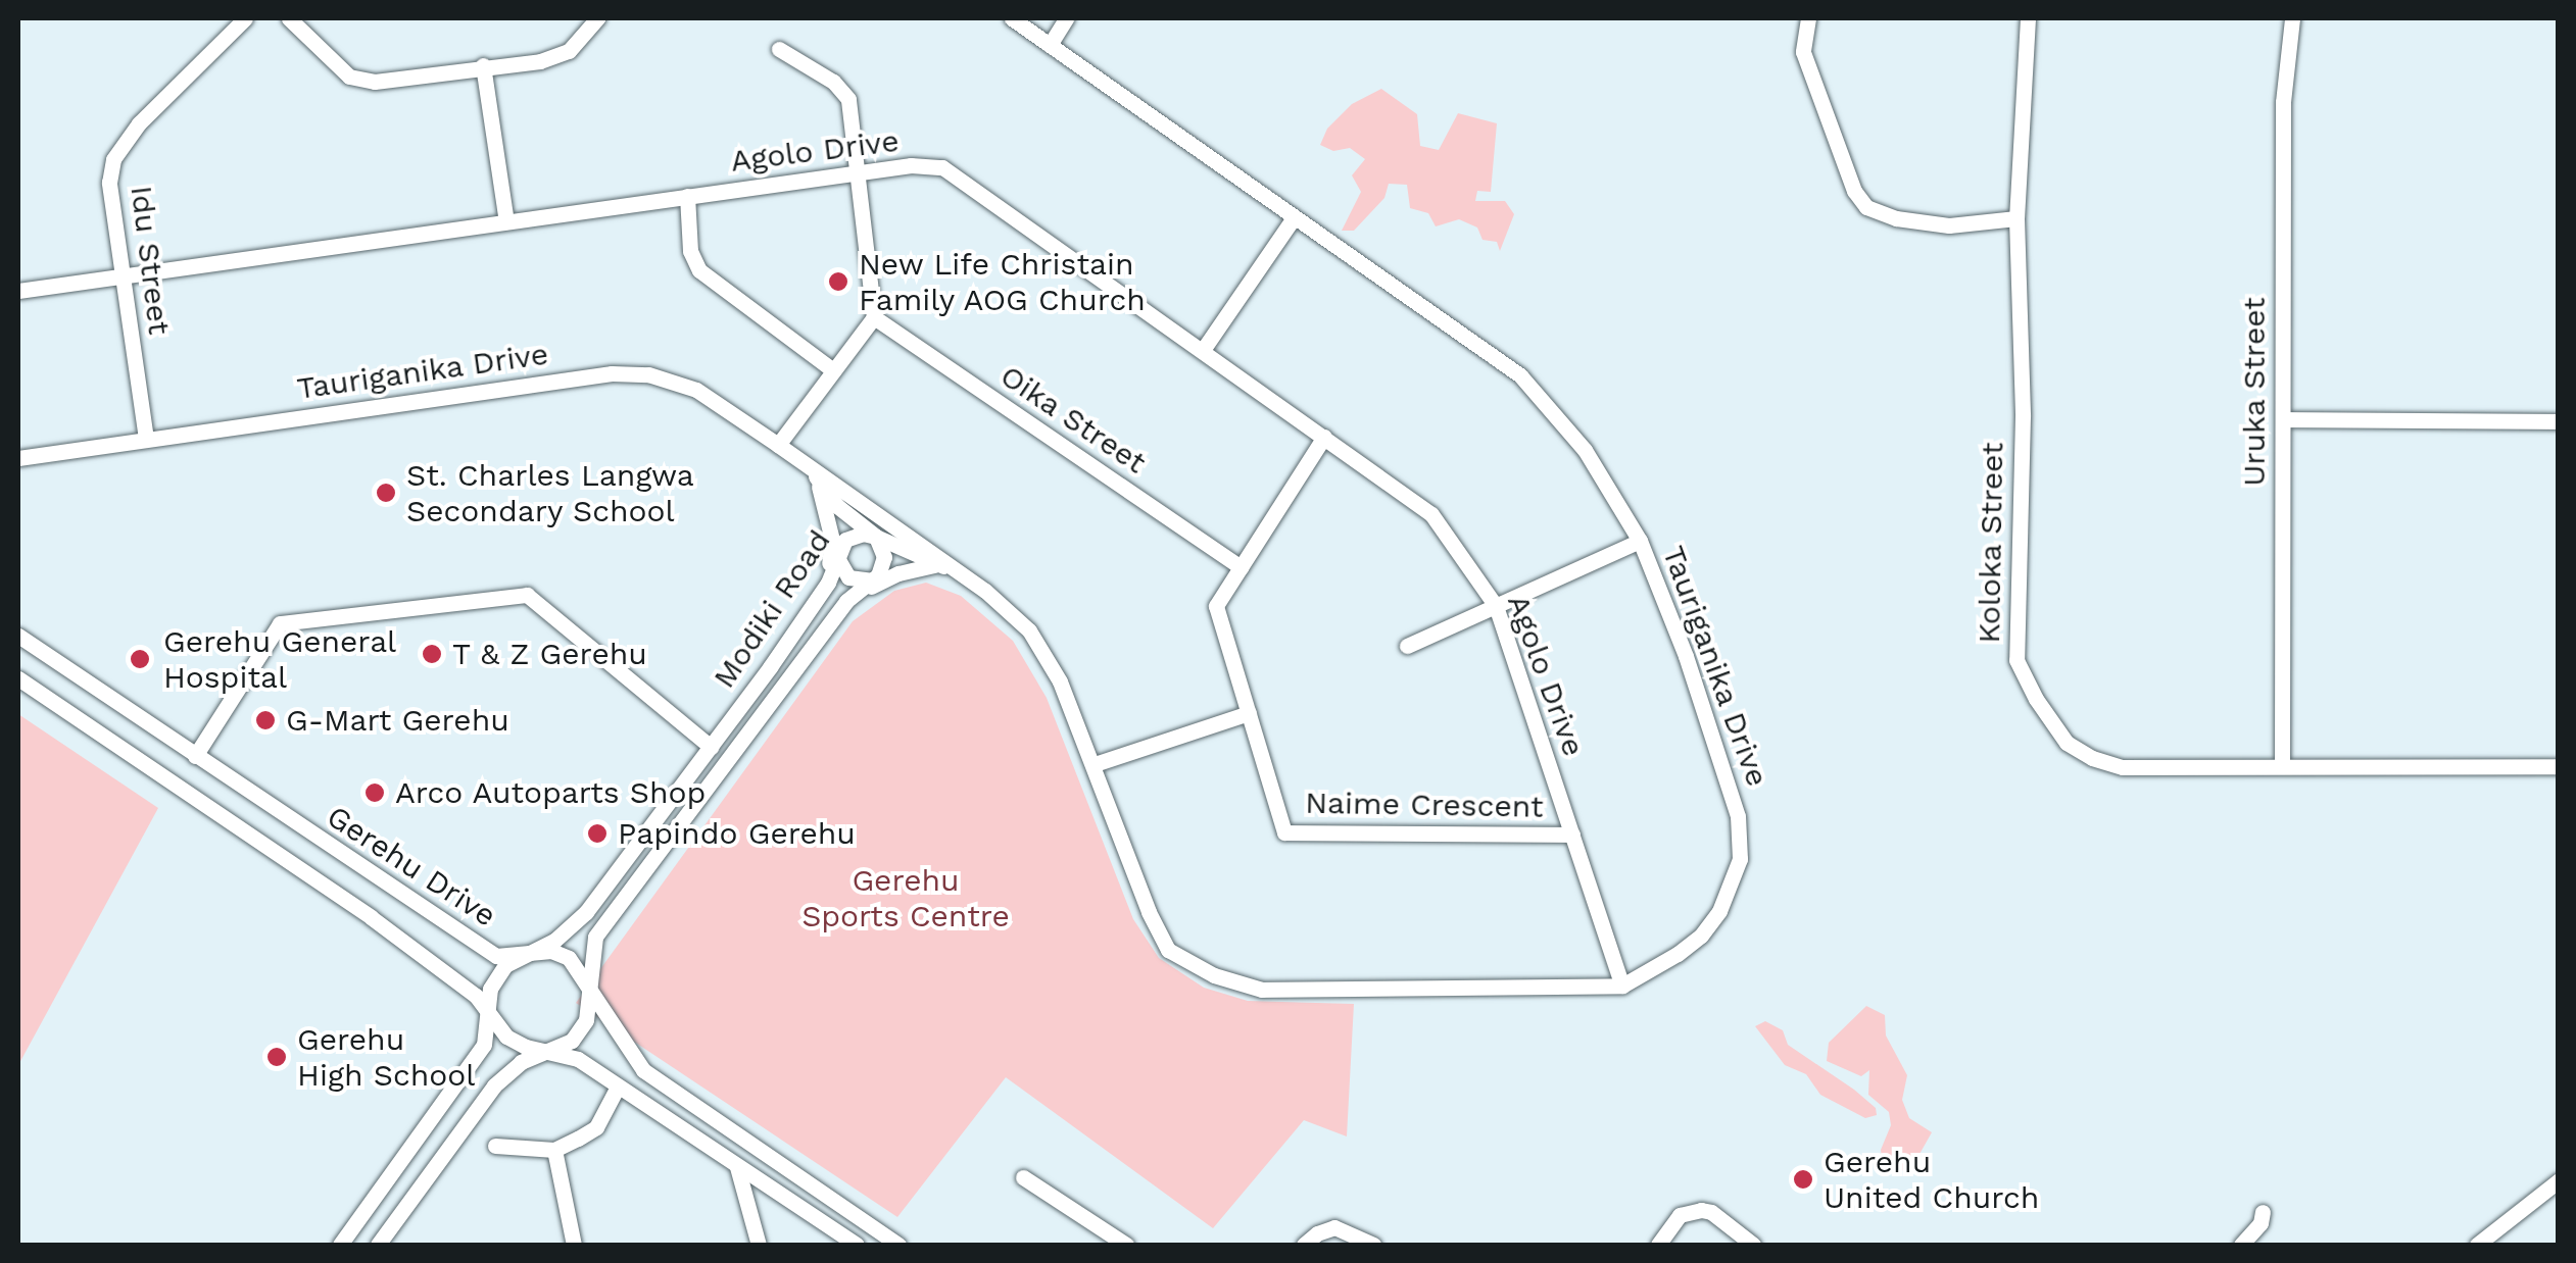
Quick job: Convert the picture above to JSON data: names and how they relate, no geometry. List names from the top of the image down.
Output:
{
  "streets": {
    "street": [
      "Agolo Drive",
      "Idu Street",
      "Tauriganika Drive",
      "Uruka Street",
      "Oika Street",
      "Koloka Street",
      "Modiki Road",
      "Naime Crescent",
      "Gerehu Drive"
    ]
  },
  "crossings": [
    ["Agolo Drive", "Idu Street"],
    ["Agolo Drive", "Tauriganika Drive"],
    ["Agolo Drive", "Naime Crescent"],
    ["Idu Street", "Tauriganika Drive"],
    ["Tauriganika Drive", "Modiki Road"],
    ["Uruka Street", "Koloka Street"],
    ["Oika Street", "Naime Crescent"],
    ["Modiki Road", "Gerehu Drive"]
  ],
  "parks": ["Gerehu Sports Centre"],
  "places": [
    "New Life Christain Family AOG Church",
    "St. Charles Langwa Secondary School",
    "T & Z Gerehu",
    "Gerehu General Hospital",
    "G-Mart Gerehu",
    "Arco Autoparts Shop",
    "Papindo Gerehu",
    "Gerehu High School",
    "Gerehu United Church"
  ]
}
